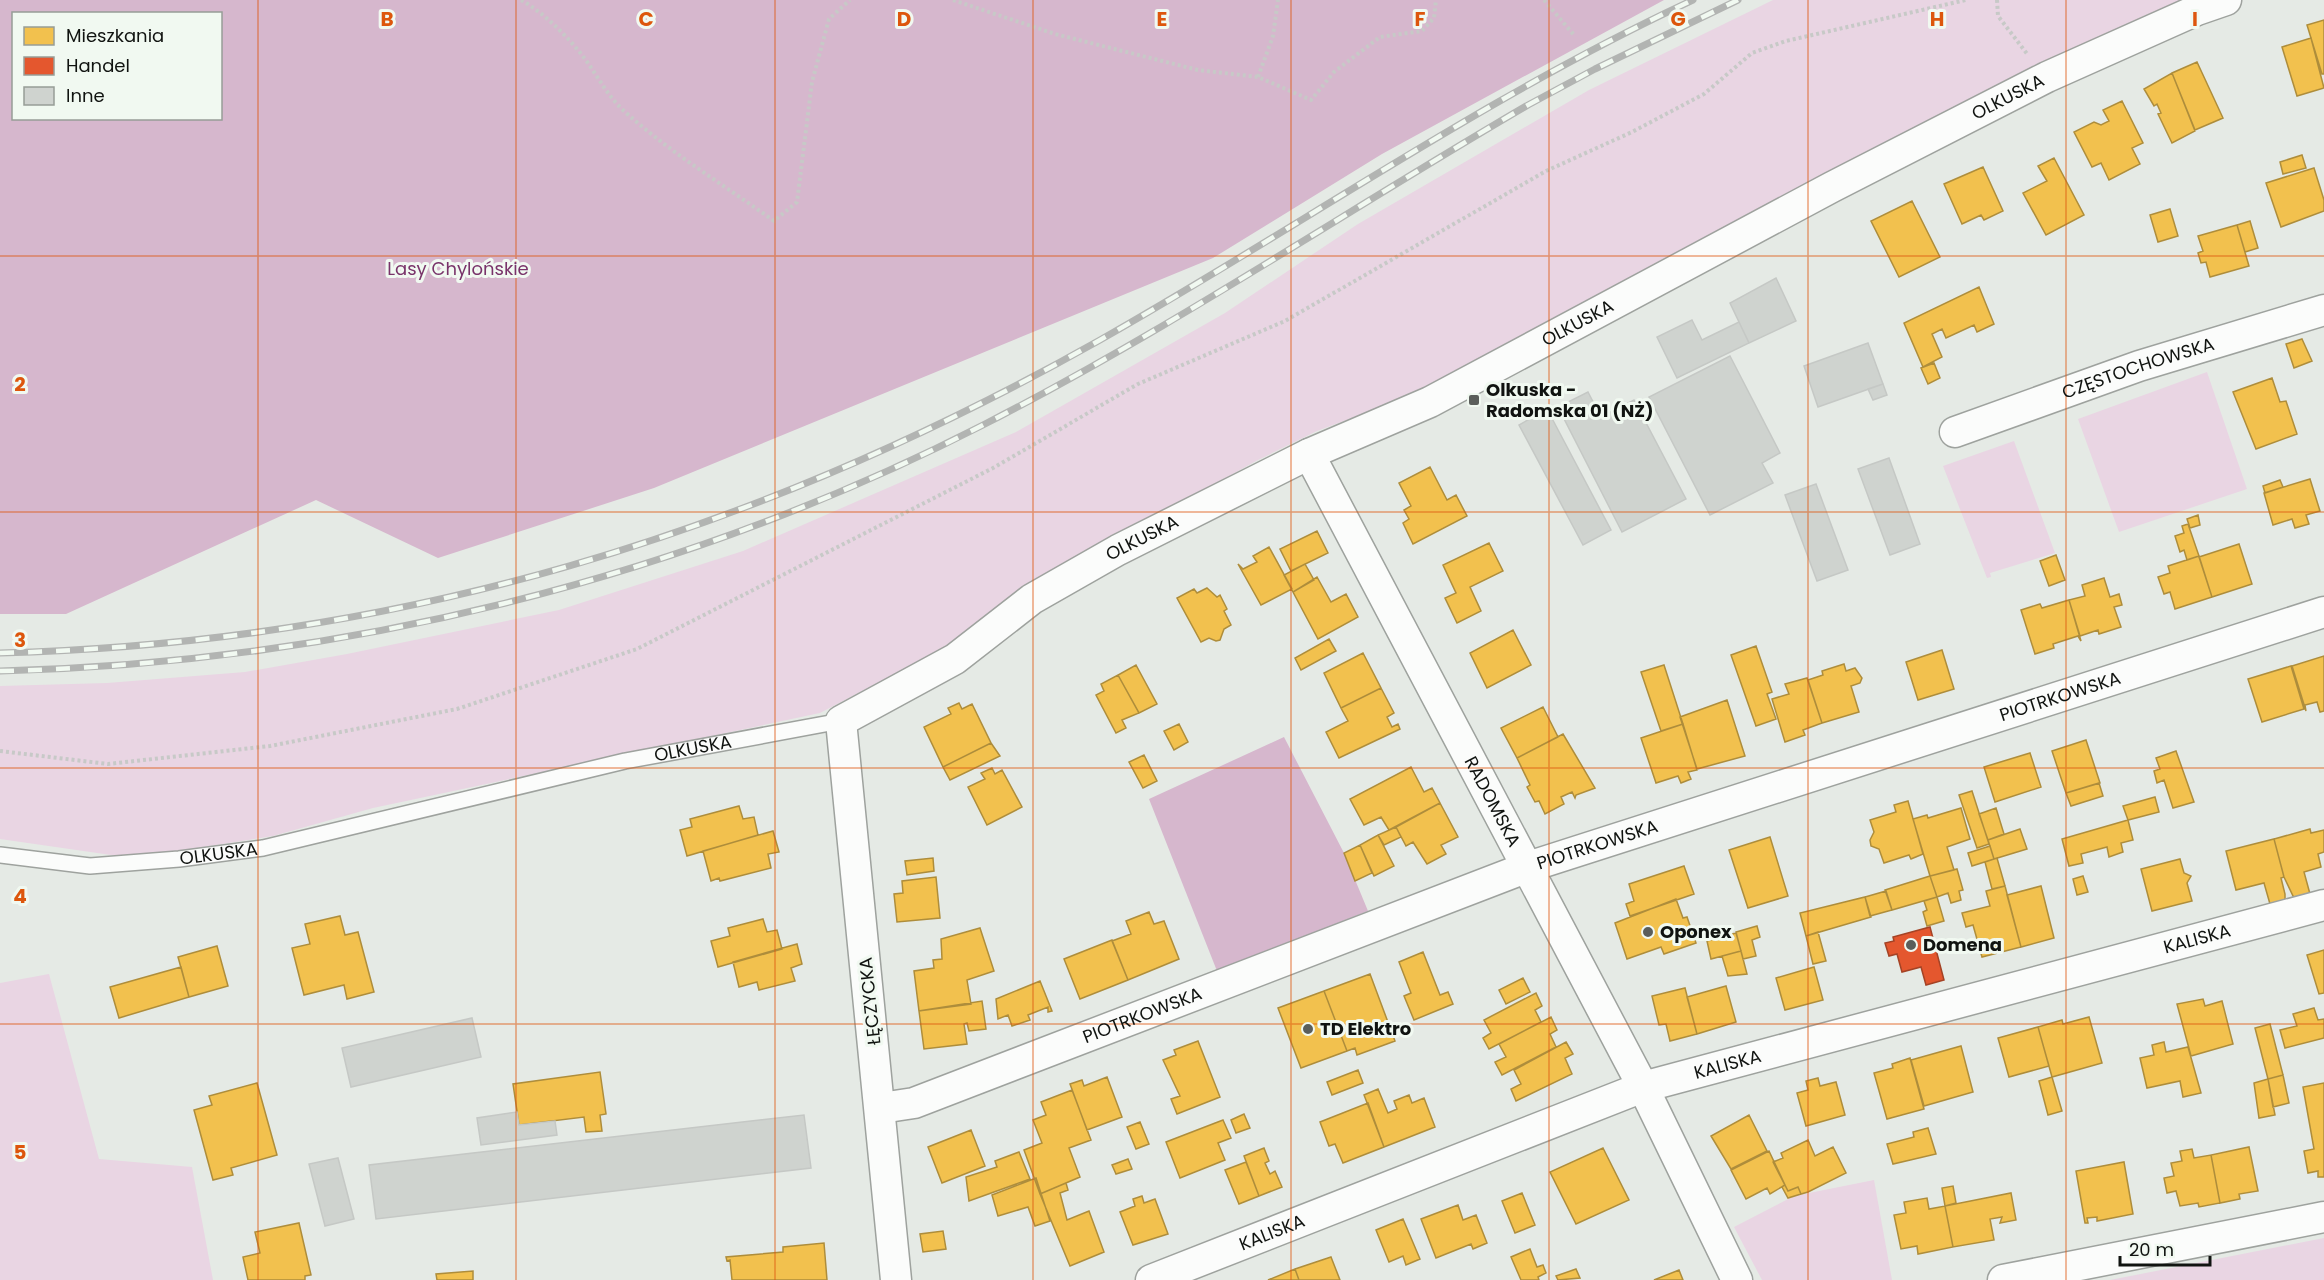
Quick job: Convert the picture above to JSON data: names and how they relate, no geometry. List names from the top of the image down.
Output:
{
  "streets": {
    "street": [
      "OLKUSKA",
      "CZĘSTOCHOWSKA",
      "PIOTRKOWSKA",
      "RADOMSKA",
      "KALISKA",
      "ŁĘCZYCKA"
    ]
  },
  "crossings": [
    ["OLKUSKA", "RADOMSKA"],
    ["OLKUSKA", "ŁĘCZYCKA"],
    ["PIOTRKOWSKA", "RADOMSKA"],
    ["PIOTRKOWSKA", "ŁĘCZYCKA"],
    ["RADOMSKA", "KALISKA"]
  ],
  "parks": ["Lasy Chylońskie"],
  "places": {
    "transit": ["Olkuska - Radomska 01 (NŻ)"],
    "other": ["Oponex", "Domena", "TD Elektro"]
  },
  "legend": ["Mieszkania", "Handel", "Inne"],
  "scale_bar": "20 m",
  "grid": {
    "columns": [
      "B",
      "C",
      "D",
      "E",
      "F",
      "G",
      "H",
      "I"
    ],
    "rows": [
      "2",
      "3",
      "4",
      "5"
    ]
  }
}
